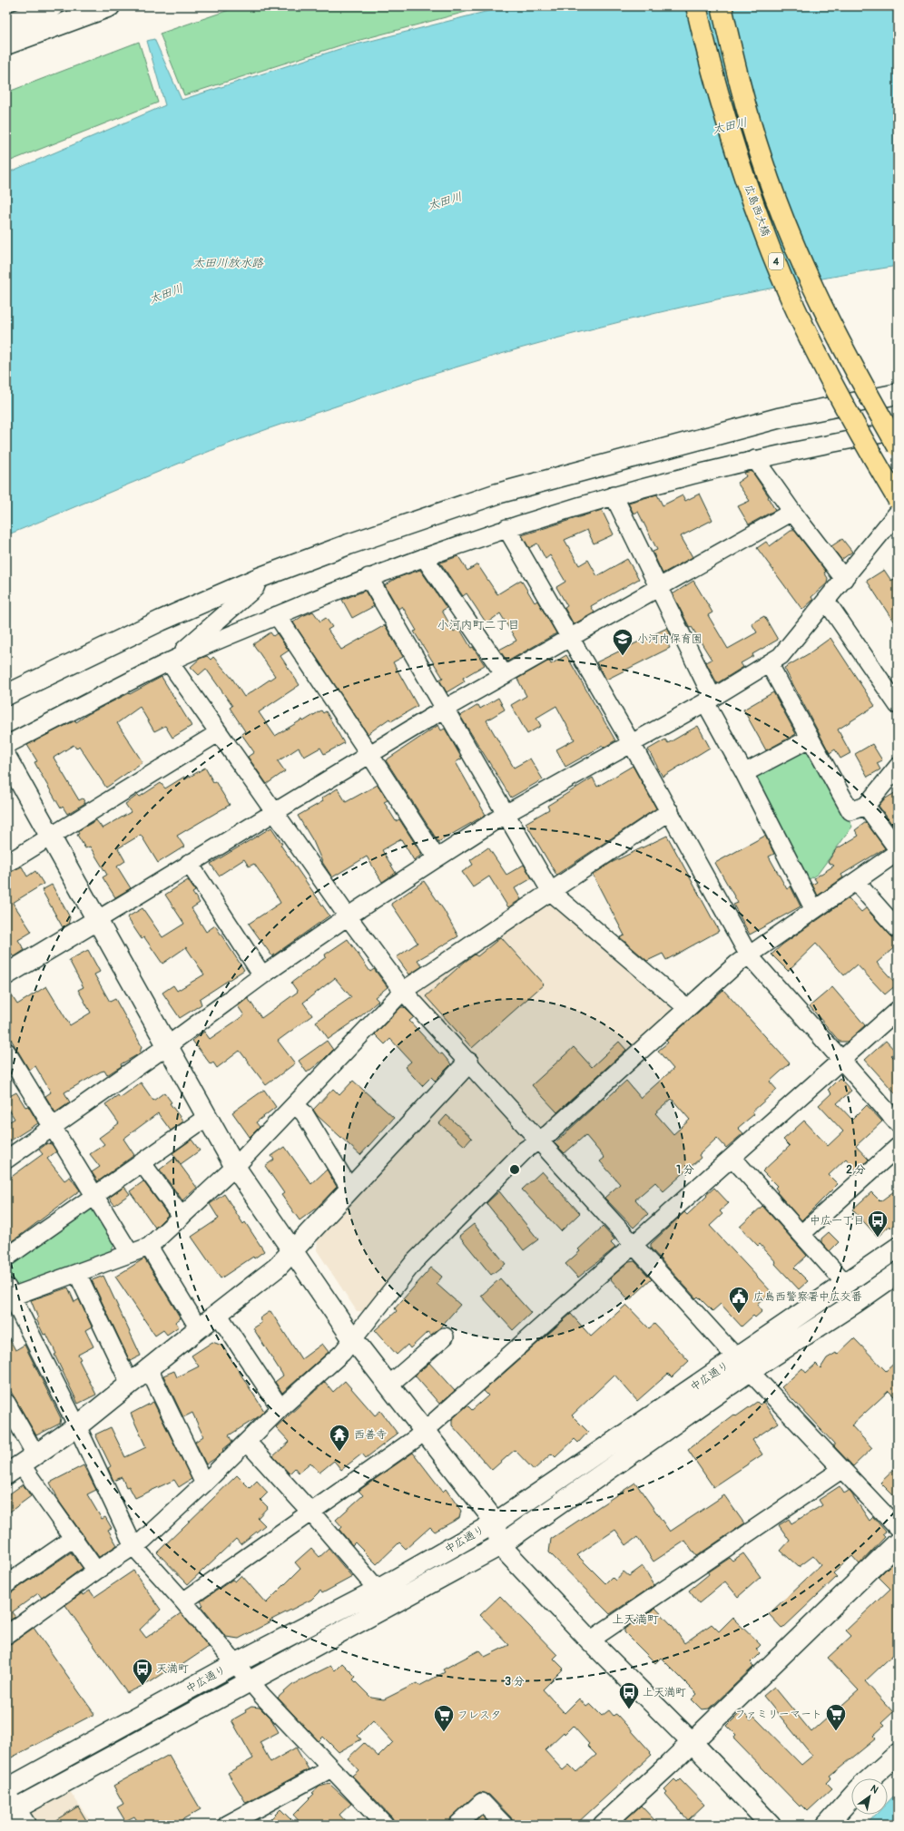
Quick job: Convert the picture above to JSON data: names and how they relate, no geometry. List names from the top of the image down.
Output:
{
  "streets": {
    "highway": ["広島西大橋", "4"],
    "street": ["中広通り"]
  },
  "districts": ["小河内町二丁目", "上天満町"],
  "water": ["太田川", "太田川放水路"],
  "places": {
    "school or university": ["小河内保育園"],
    "bus stop": ["中広一丁目", "天満町", "上天満町"],
    "public building": ["広島西警察署中広交番"],
    "temple": ["西善寺"],
    "supermarket": ["ファミリーマート", "フレスタ"]
  },
  "north": "top right",
  "rings": ["1 分", "2 分", "3 分"]
}
